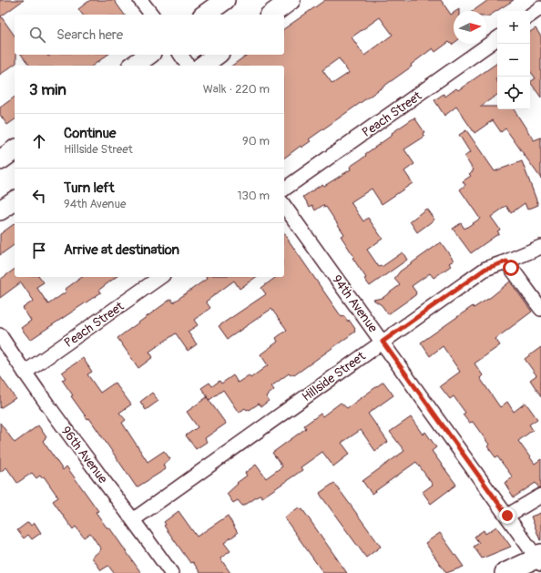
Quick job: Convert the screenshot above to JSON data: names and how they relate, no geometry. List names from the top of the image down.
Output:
{
  "streets": {
    "street": [
      "Peach Street",
      "94th Avenue",
      "Hillside Street",
      "96th Avenue"
    ]
  },
  "crossings": [
    ["Peach Street", "96th Avenue"],
    ["94th Avenue", "Hillside Street"],
    ["Hillside Street", "96th Avenue"]
  ],
  "north": "right",
  "page": {
    "map_buttons": ["+", "−"],
    "search": "Search here",
    "heading": ["3 min", "Walk · 220 m"],
    "list": [
      ["Continue", "Hillside Street", "90 m"],
      ["Turn left", "94th Avenue", "130 m"],
      "Arrive at destination"
    ]
  }
}
